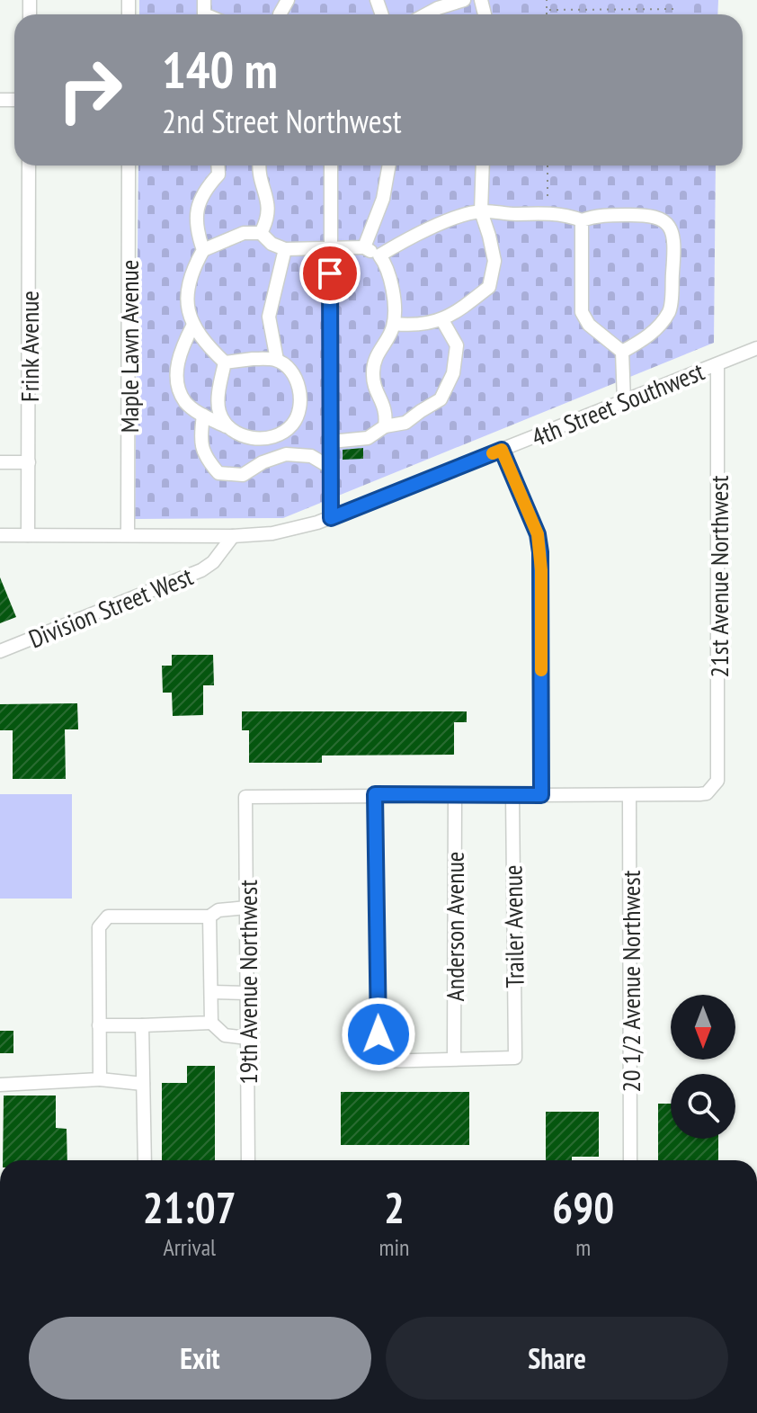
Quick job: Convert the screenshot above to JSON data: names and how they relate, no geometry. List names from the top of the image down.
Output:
{
  "streets": {
    "street": [
      "Frink Avenue",
      "Maple Lawn Avenue",
      "4th Street Southwest",
      "21st Avenue Northwest",
      "Division Street West",
      "Anderson Avenue",
      "Trailer Avenue",
      "20 1/2 Avenue Northwest",
      "19th Avenue Northwest"
    ]
  },
  "crossings": [
    ["Frink Avenue", "Division Street West"],
    ["Maple Lawn Avenue", "Division Street West"],
    ["4th Street Southwest", "21st Avenue Northwest"],
    ["4th Street Southwest", "Division Street West"],
    ["21st Avenue Northwest", "20 1/2 Avenue Northwest"],
    ["Anderson Avenue", "Trailer Avenue"]
  ],
  "north": "bottom",
  "page": {
    "turn": ["140 m", "2nd Street Northwest"],
    "eta": [
      "21:07",
      "Arrival",
      "2",
      "min",
      "690",
      "m"
    ],
    "buttons": ["Exit", "Share"]
  }
}
